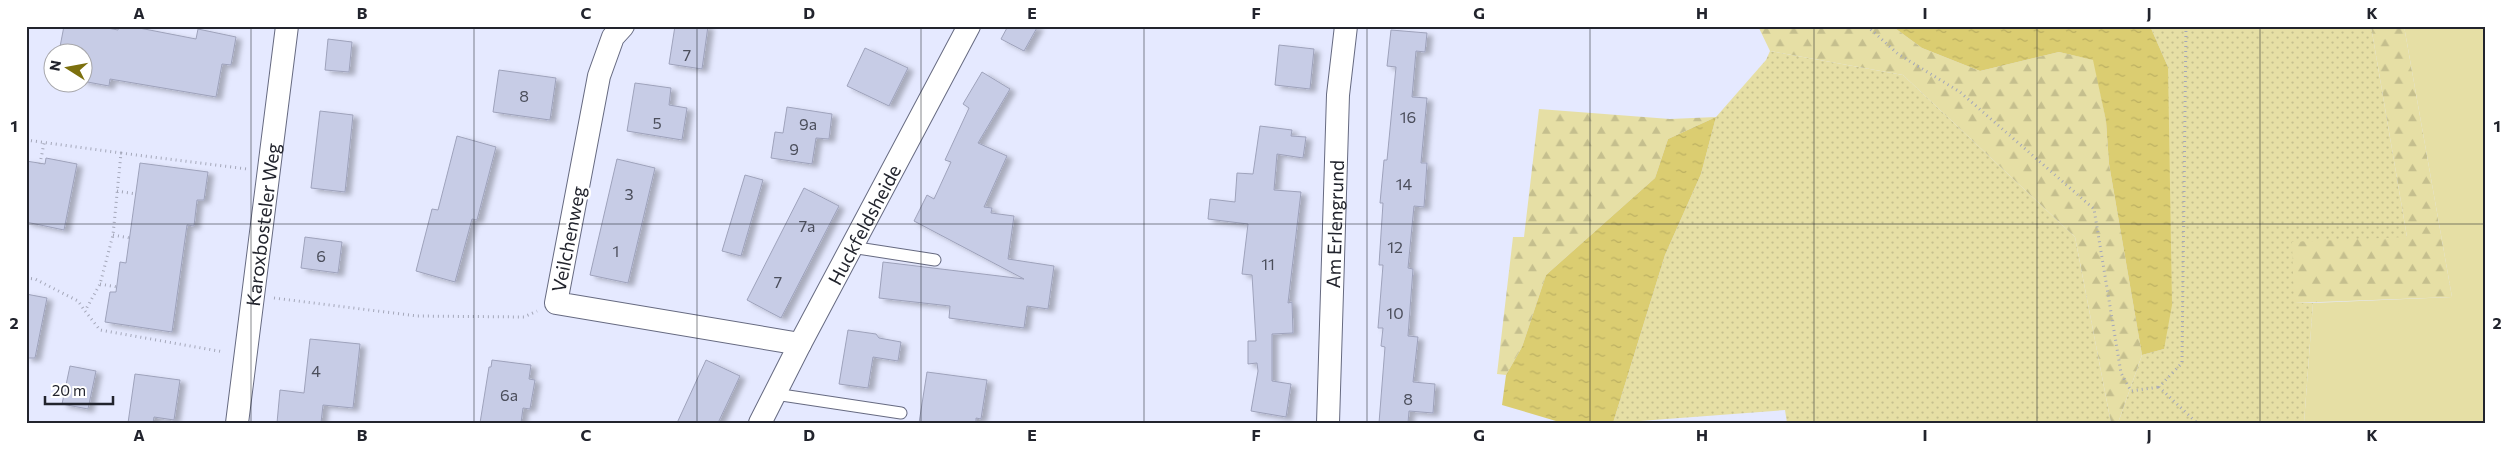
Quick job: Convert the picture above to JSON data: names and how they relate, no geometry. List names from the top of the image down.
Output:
{
  "streets": {
    "street": [
      "Huckfeldsheide",
      "Am Erlengrund",
      "Karoxbosteler Weg",
      "Veilchenweg"
    ]
  },
  "crossings": [
    ["Huckfeldsheide", "Veilchenweg"]
  ],
  "house_numbers": [
    "7",
    "8",
    "16",
    "5",
    "9a",
    "9",
    "14",
    "3",
    "7a",
    "12",
    "1",
    "6",
    "11",
    "7",
    "10",
    "4",
    "6a",
    "8"
  ],
  "scale_bar": "20 m",
  "north": "left",
  "grid": {
    "columns": [
      "A",
      "B",
      "C",
      "D",
      "E",
      "F",
      "G",
      "H",
      "I",
      "J",
      "K"
    ],
    "rows": ["1", "2"]
  }
}
